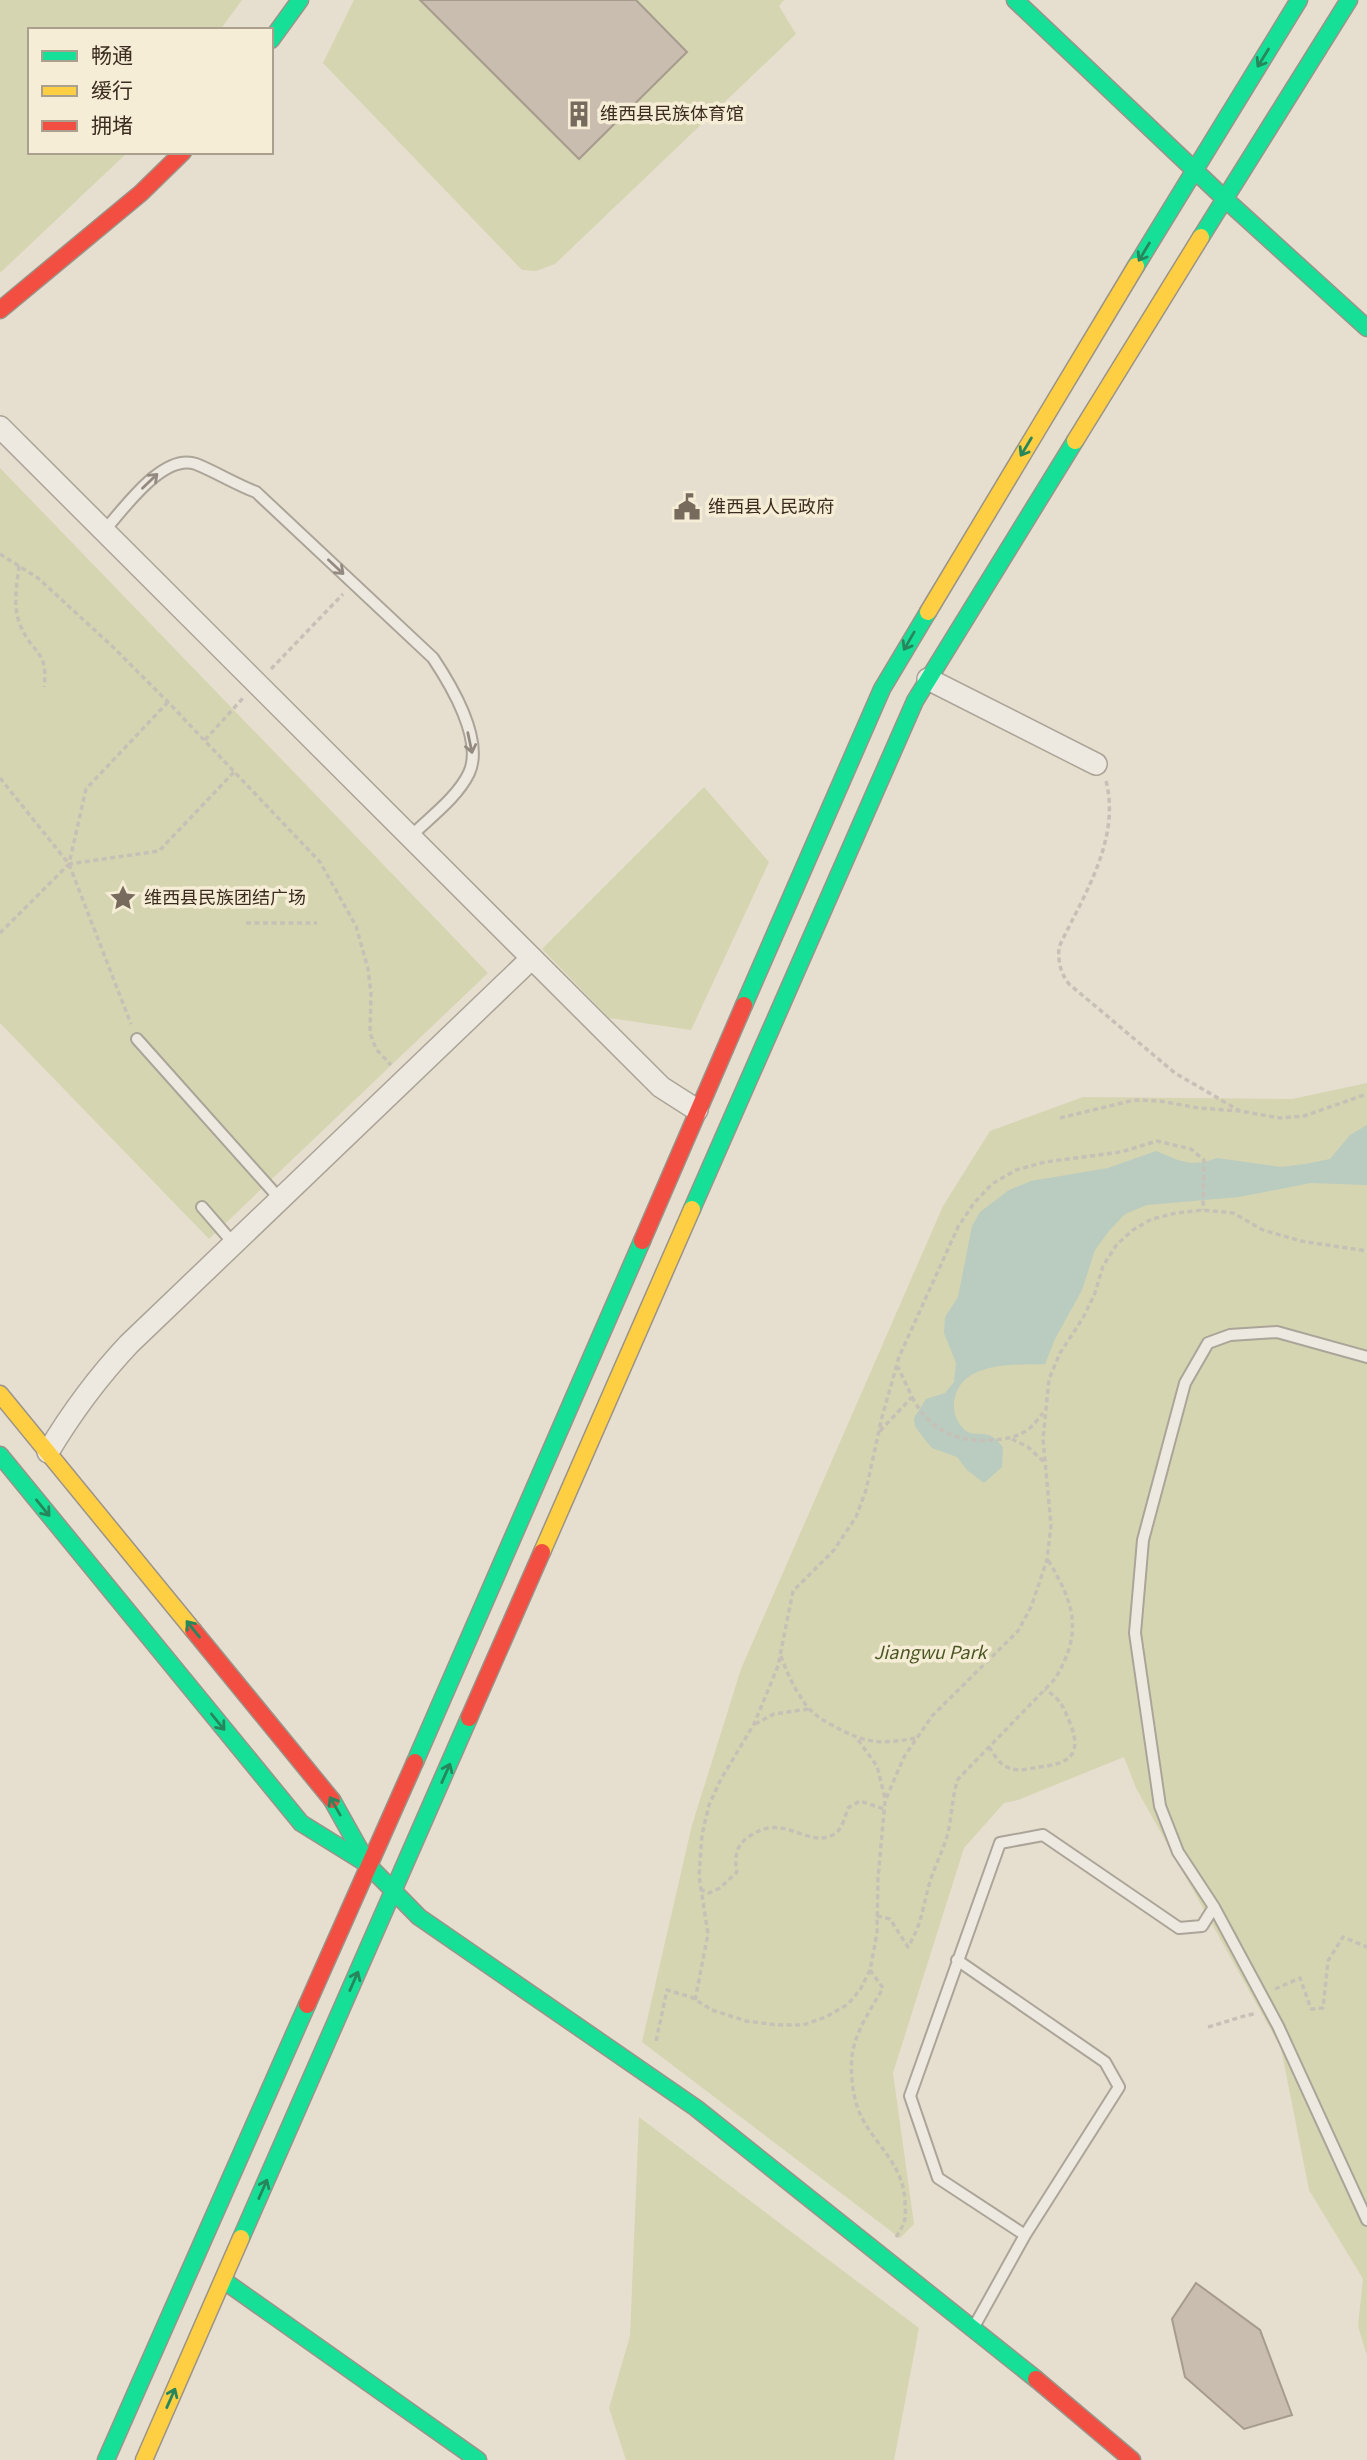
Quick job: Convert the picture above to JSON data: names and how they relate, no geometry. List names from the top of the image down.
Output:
{
  "parks": ["Jiangwu Park"],
  "places": {
    "building": ["维西县民族体育馆"],
    "public building": ["维西县人民政府"],
    "place": ["维西县民族团结广场"]
  },
  "legend": ["畅通", "缓行", "拥堵"]
}
